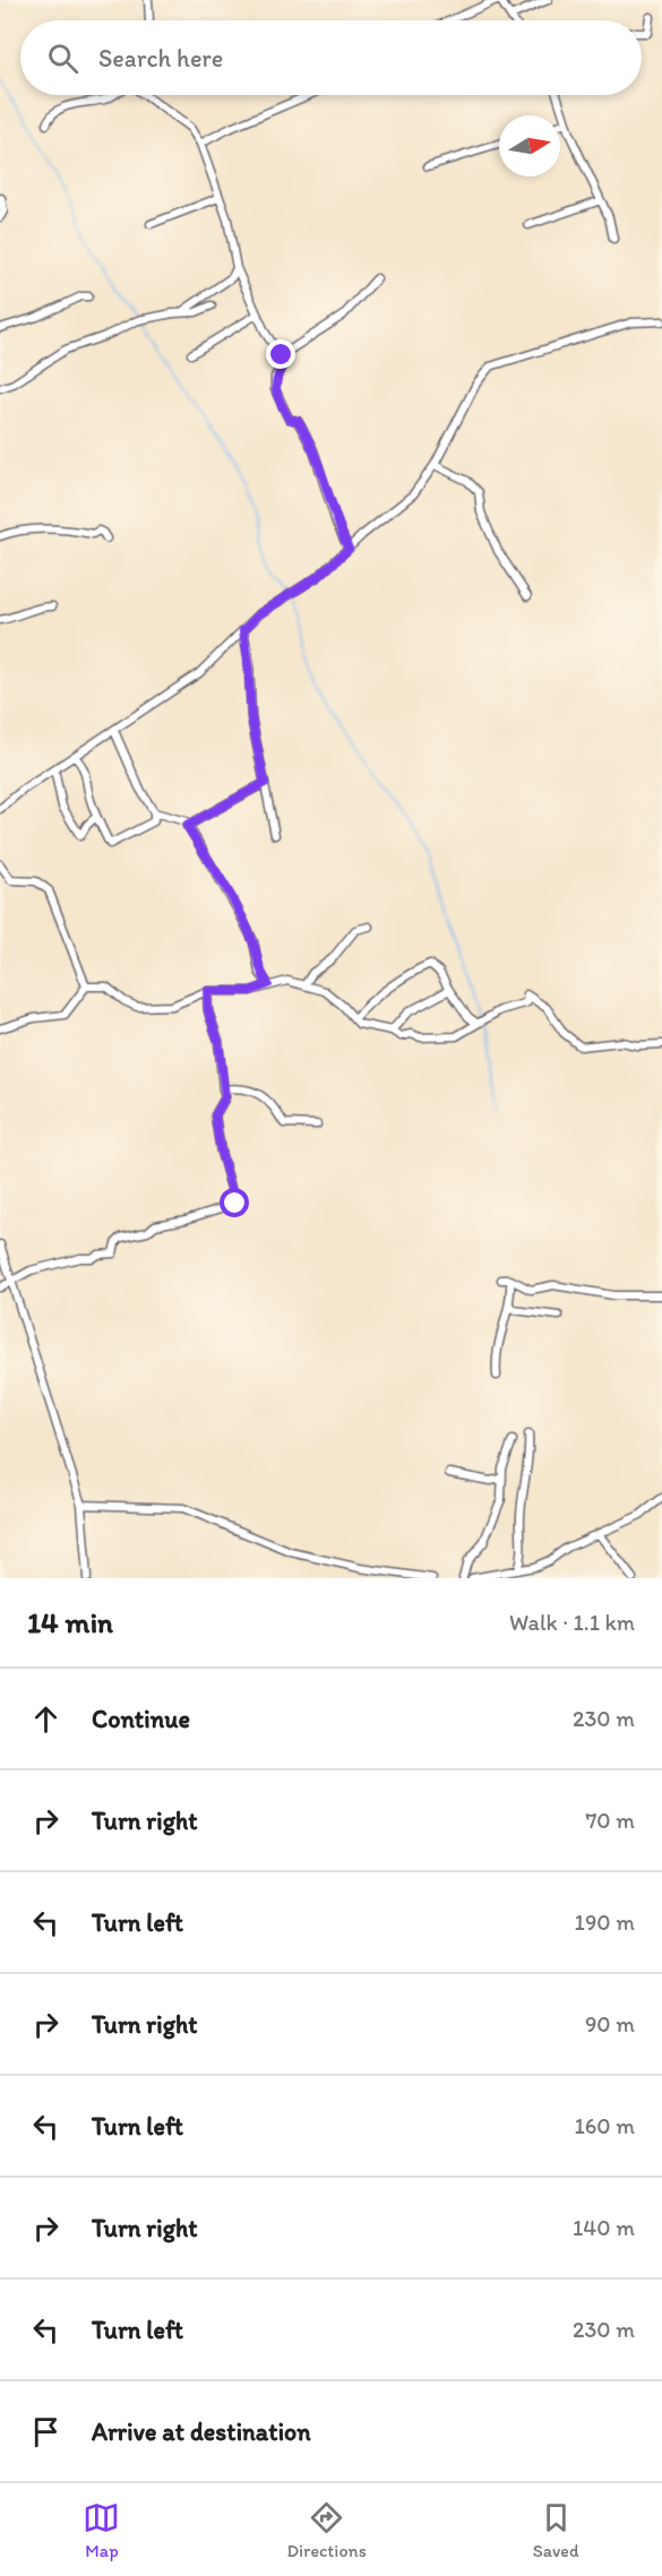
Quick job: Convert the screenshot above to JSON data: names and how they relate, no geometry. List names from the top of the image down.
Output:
{
  "north": "right",
  "page": {
    "search": "Search here",
    "heading": ["14 min", "Walk · 1.1 km"],
    "list": [
      ["Continue", "230 m"],
      ["Turn right", "70 m"],
      ["Turn left", "190 m"],
      ["Turn right", "90 m"],
      ["Turn left", "160 m"],
      ["Turn right", "140 m"],
      ["Turn left", "230 m"],
      "Arrive at destination"
    ],
    "nav": ["Map", "Directions", "Saved"]
  }
}
